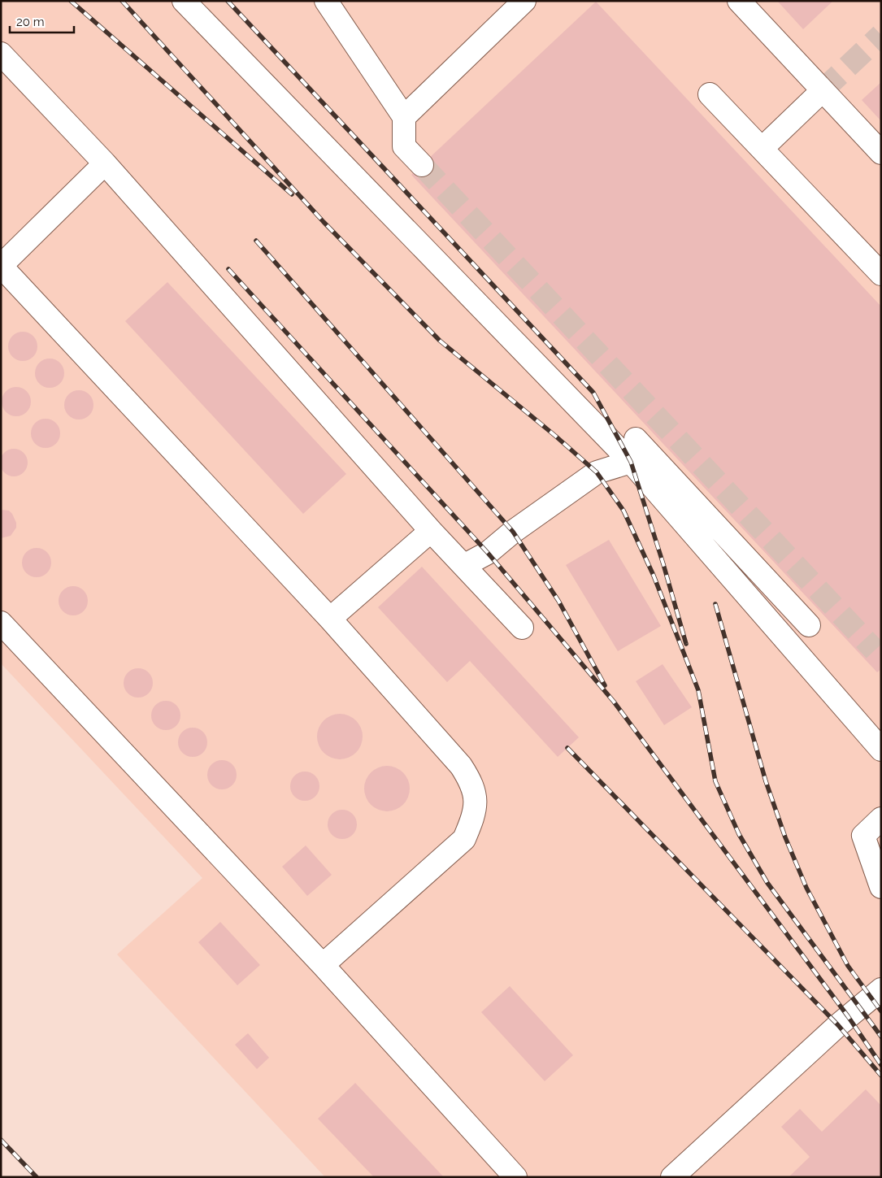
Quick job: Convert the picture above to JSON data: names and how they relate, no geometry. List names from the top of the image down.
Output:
{
  "scale_bar": "20 m"
}
